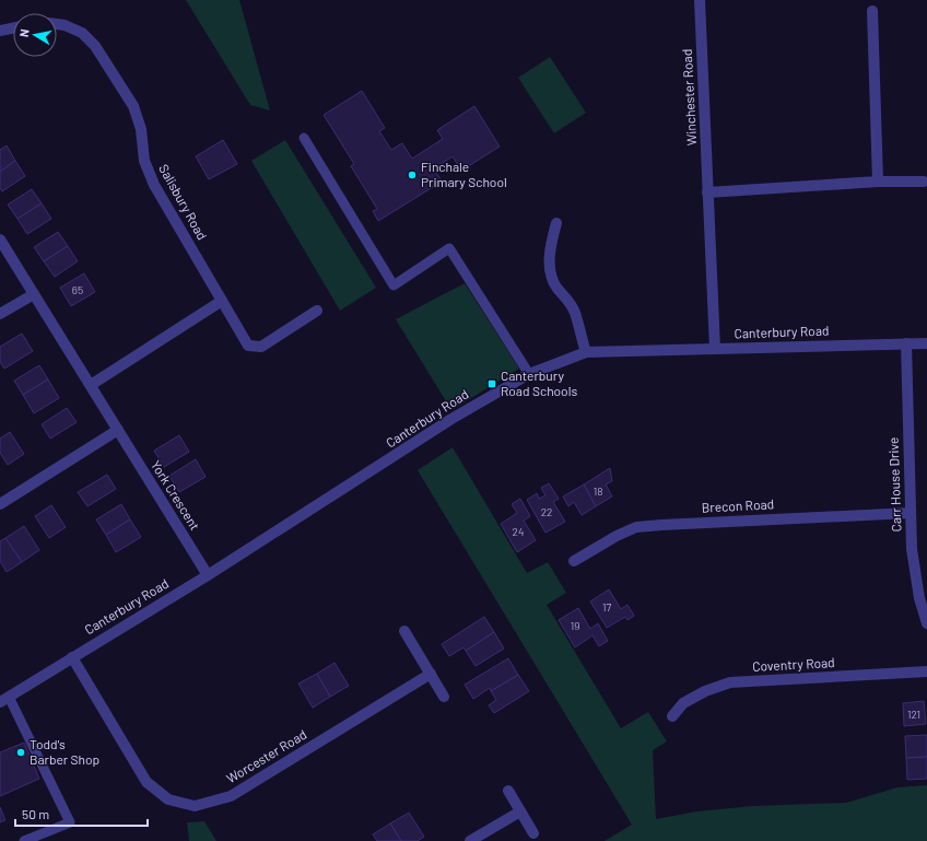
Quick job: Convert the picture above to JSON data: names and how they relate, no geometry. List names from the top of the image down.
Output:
{
  "streets": {
    "street": [
      "Winchester Road",
      "Salisbury Road",
      "Canterbury Road",
      "Carr House Drive",
      "York Crescent",
      "Brecon Road",
      "Coventry Road",
      "Worcester Road"
    ]
  },
  "crossings": [
    ["Winchester Road", "Canterbury Road"],
    ["Canterbury Road", "Carr House Drive"],
    ["Canterbury Road", "York Crescent"],
    ["Canterbury Road", "Worcester Road"],
    ["Carr House Drive", "Brecon Road"]
  ],
  "places": {
    "other": ["Finchale Primary School", "Todd's Barber Shop"],
    "transit": ["Canterbury Road Schools"]
  },
  "house_numbers": [
    "65",
    "18",
    "22",
    "24",
    "17",
    "19",
    "121"
  ],
  "scale_bar": "50 m",
  "north": "left"
}
